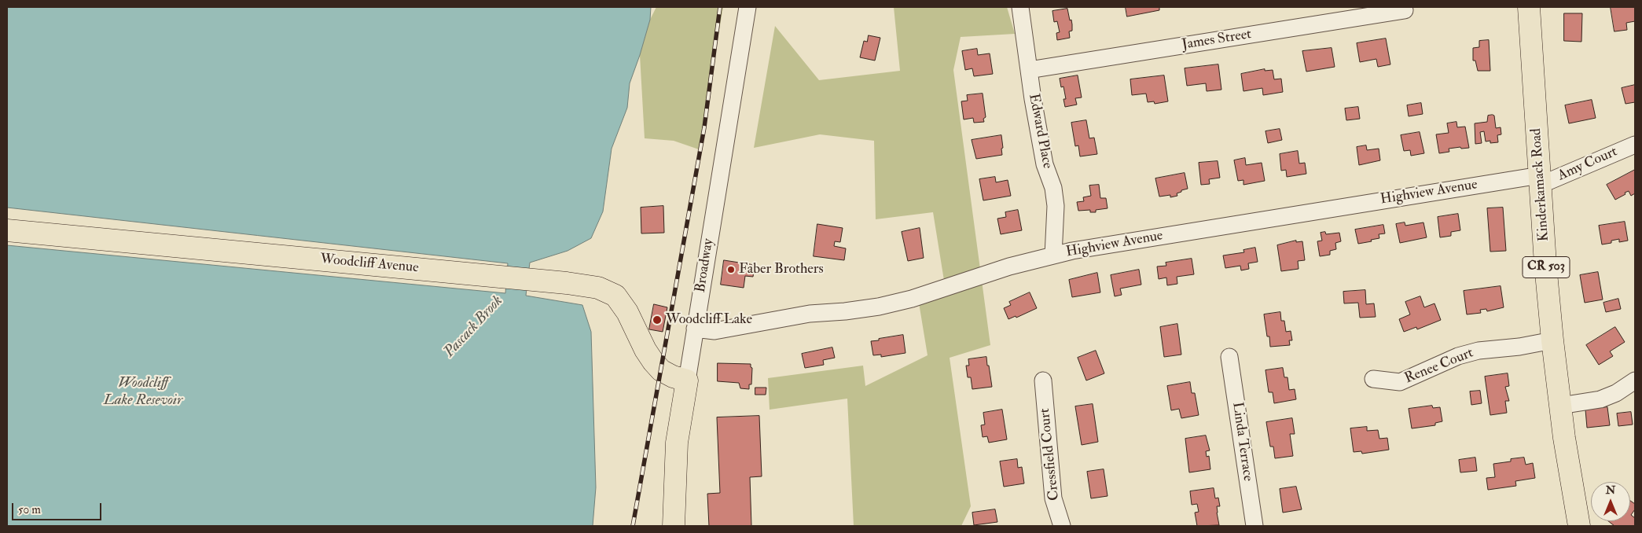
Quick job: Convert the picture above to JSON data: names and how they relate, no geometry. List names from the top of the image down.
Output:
{
  "streets": {
    "main road": [
      "Kinderkamack Road",
      "Woodcliff Avenue",
      "Broadway",
      "CR 503"
    ],
    "street": [
      "James Street",
      "Edward Place",
      "Amy Court",
      "Highview Avenue",
      "Renee Court",
      "Linda Terrace",
      "Cressfield Court"
    ]
  },
  "crossings": [
    ["James Street", "Edward Place"],
    ["Edward Place", "Highview Avenue"],
    ["Amy Court", "Kinderkamack Road"],
    ["Amy Court", "Highview Avenue"],
    ["Kinderkamack Road", "Highview Avenue"],
    ["Kinderkamack Road", "Renee Court"],
    ["Highview Avenue", "Broadway"],
    ["Woodcliff Avenue", "Broadway"]
  ],
  "water": ["Pascack Brook", "Woodcliff Lake Resevoir"],
  "places": ["Faber Brothers", "Woodcliff Lake"],
  "scale_bar": "50 m",
  "north": "top"
}
